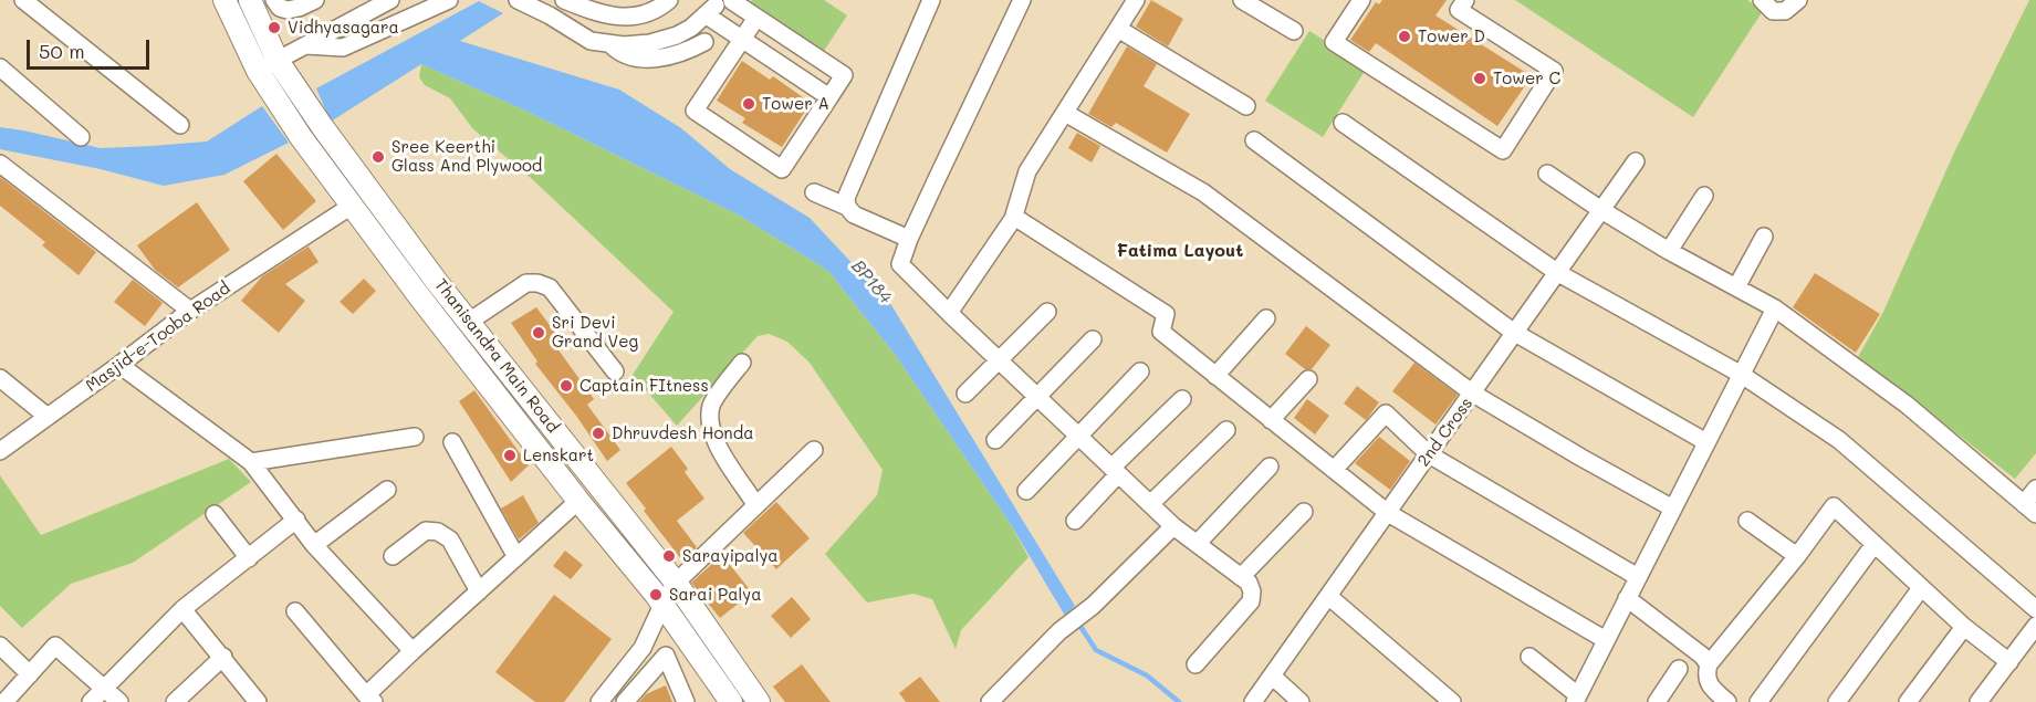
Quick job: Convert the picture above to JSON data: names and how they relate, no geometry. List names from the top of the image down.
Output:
{
  "streets": {
    "main road": ["Thanisandra Main Road"],
    "street": ["Masjid-e-Tooba Road", "2nd Cross"]
  },
  "crossings": [
    ["Masjid-e-Tooba Road", "Thanisandra Main Road"]
  ],
  "districts": ["Fatima Layout"],
  "water": ["BP184"],
  "places": [
    "Vidhyasagara",
    "Tower D",
    "Tower C",
    "Tower A",
    "Sree Keerthi Glass And Plywood",
    "Sri Devi Grand Veg",
    "Captain FItness",
    "Dhruvdesh Honda",
    "Lenskart",
    "Sarayipalya",
    "Sarai Palya"
  ],
  "scale_bar": "50 m"
}
